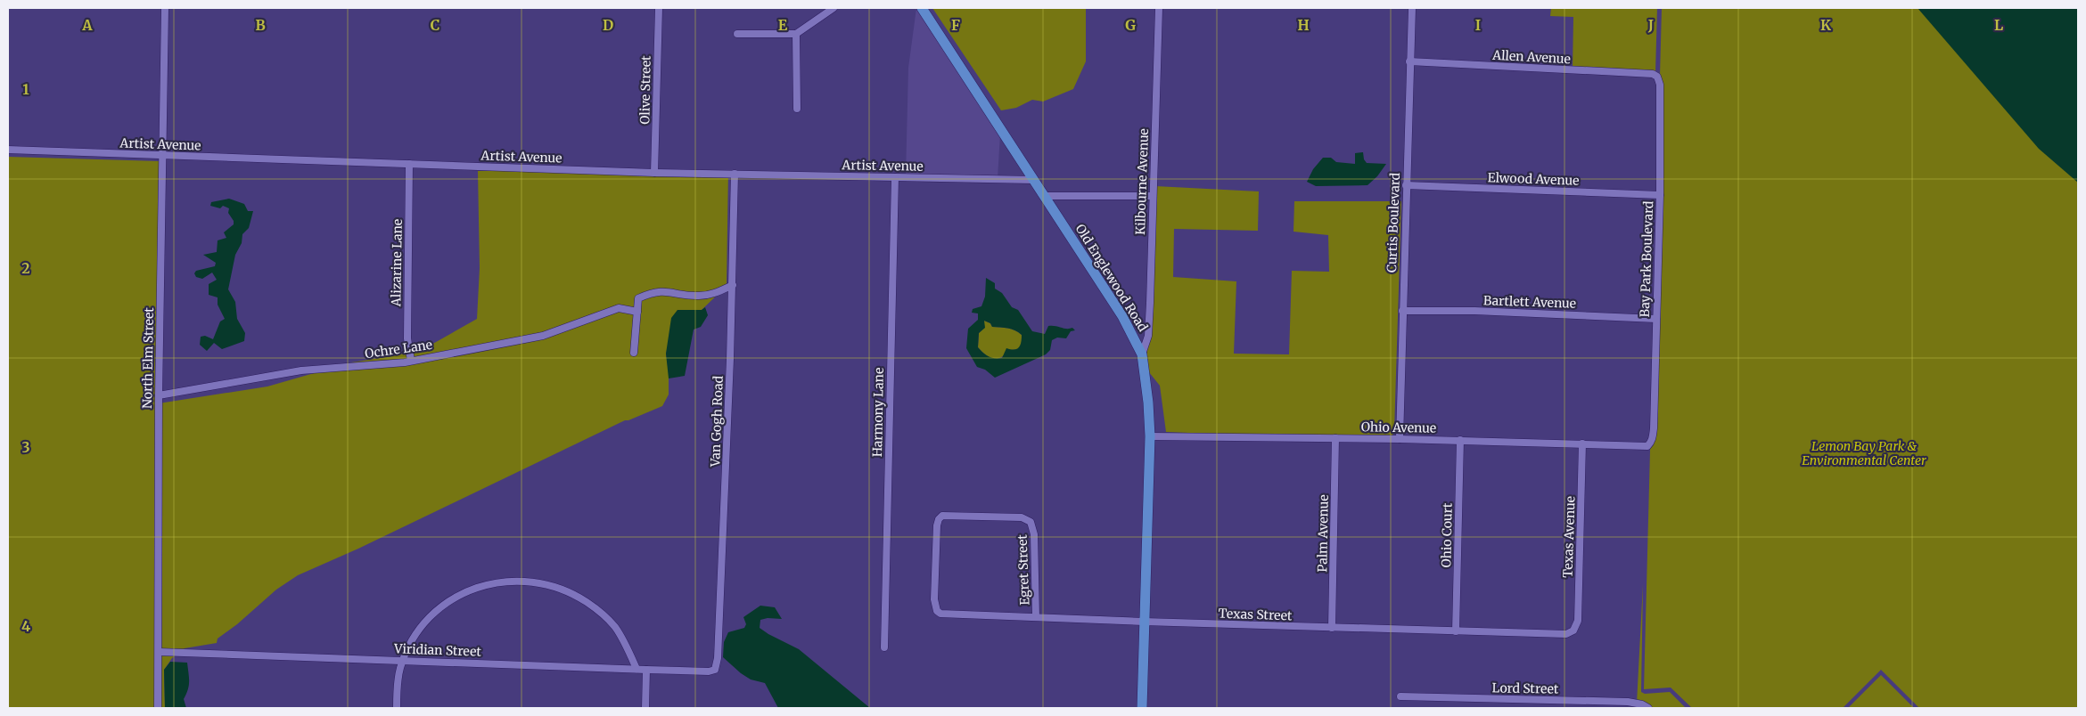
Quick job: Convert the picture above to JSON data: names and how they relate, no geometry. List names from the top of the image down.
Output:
{
  "streets": {
    "street": [
      "Allen Avenue",
      "Olive Street",
      "Artist Avenue",
      "Elwood Avenue",
      "Kilbourne Avenue",
      "Curtis Boulevard",
      "Bay Park Boulevard",
      "Alizarine Lane",
      "Old Englewood Road",
      "Bartlett Avenue",
      "Ochre Lane",
      "North Elm Street",
      "Harmony Lane",
      "Van Gogh Road",
      "Ohio Avenue",
      "Palm Avenue",
      "Ohio Court",
      "Texas Avenue",
      "Egret Street",
      "Texas Street",
      "Viridian Street",
      "Lord Street"
    ]
  },
  "crossings": [
    ["Allen Avenue", "Curtis Boulevard"],
    ["Allen Avenue", "Bay Park Boulevard"],
    ["Olive Street", "Artist Avenue"],
    ["Artist Avenue", "Alizarine Lane"],
    ["Artist Avenue", "Old Englewood Road"],
    ["Artist Avenue", "North Elm Street"],
    ["Artist Avenue", "Harmony Lane"],
    ["Artist Avenue", "Van Gogh Road"],
    ["Elwood Avenue", "Curtis Boulevard"],
    ["Elwood Avenue", "Bay Park Boulevard"],
    ["Kilbourne Avenue", "Old Englewood Road"],
    ["Curtis Boulevard", "Bartlett Avenue"],
    ["Curtis Boulevard", "Ohio Avenue"],
    ["Bay Park Boulevard", "Bartlett Avenue"],
    ["Bay Park Boulevard", "Ohio Avenue"],
    ["Alizarine Lane", "Ochre Lane"],
    ["Old Englewood Road", "Ohio Avenue"],
    ["Old Englewood Road", "Texas Street"],
    ["Ochre Lane", "North Elm Street"],
    ["North Elm Street", "Viridian Street"],
    ["Van Gogh Road", "Viridian Street"],
    ["Ohio Avenue", "Palm Avenue"],
    ["Ohio Avenue", "Ohio Court"],
    ["Ohio Avenue", "Texas Avenue"],
    ["Palm Avenue", "Texas Street"],
    ["Ohio Court", "Texas Street"],
    ["Texas Avenue", "Texas Street"],
    ["Egret Street", "Texas Street"]
  ],
  "parks": ["Lemon Bay Park & Environmental Center"],
  "grid": {
    "columns": [
      "A",
      "B",
      "C",
      "D",
      "E",
      "F",
      "G",
      "H",
      "I",
      "J",
      "K",
      "L"
    ],
    "rows": [
      "1",
      "2",
      "3",
      "4"
    ]
  }
}
